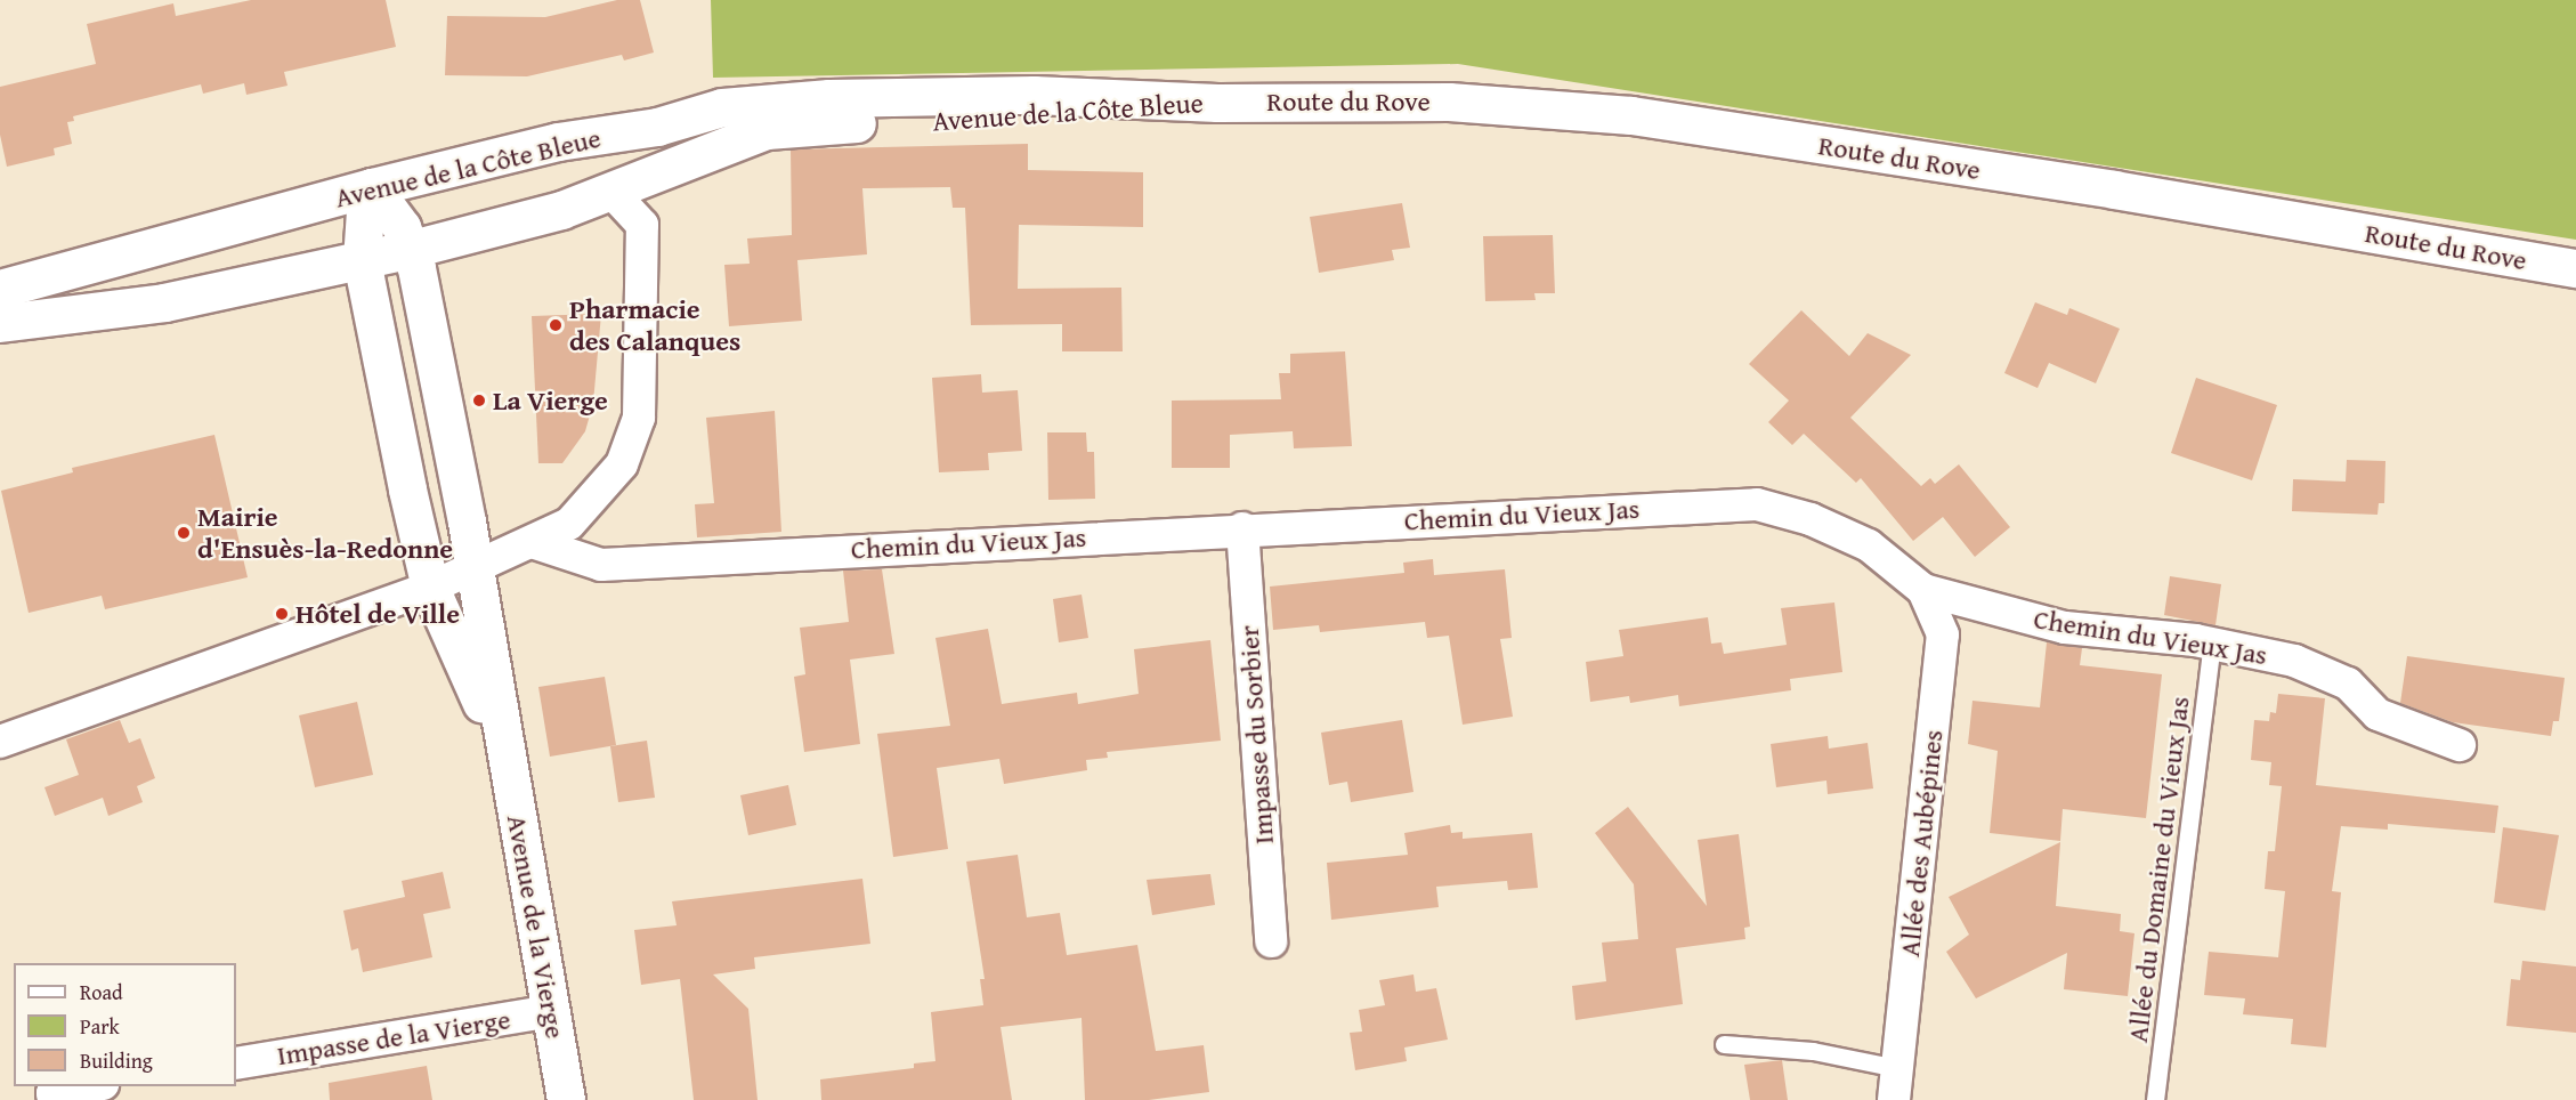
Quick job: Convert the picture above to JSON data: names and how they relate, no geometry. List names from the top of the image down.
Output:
{
  "streets": {
    "main road": ["Route du Rove", "Avenue de la Côte Bleue", "Avenue de la Vierge"],
    "street": [
      "Chemin du Vieux Jas",
      "Impasse du Sorbier",
      "Allée des Aubépines",
      "Impasse de la Vierge"
    ],
    "lane": ["Allée du Domaine du Vieux Jas"]
  },
  "crossings": [
    ["Route du Rove", "Avenue de la Côte Bleue"],
    ["Chemin du Vieux Jas", "Impasse du Sorbier"],
    ["Chemin du Vieux Jas", "Allée des Aubépines"],
    ["Chemin du Vieux Jas", "Allée du Domaine du Vieux Jas"],
    ["Avenue de la Vierge", "Impasse de la Vierge"]
  ],
  "places": [
    "Pharmacie des Calanques",
    "La Vierge",
    "Mairie d'Ensuès-la-Redonne",
    "Hôtel de Ville"
  ],
  "legend": ["Road", "Park", "Building"]
}
